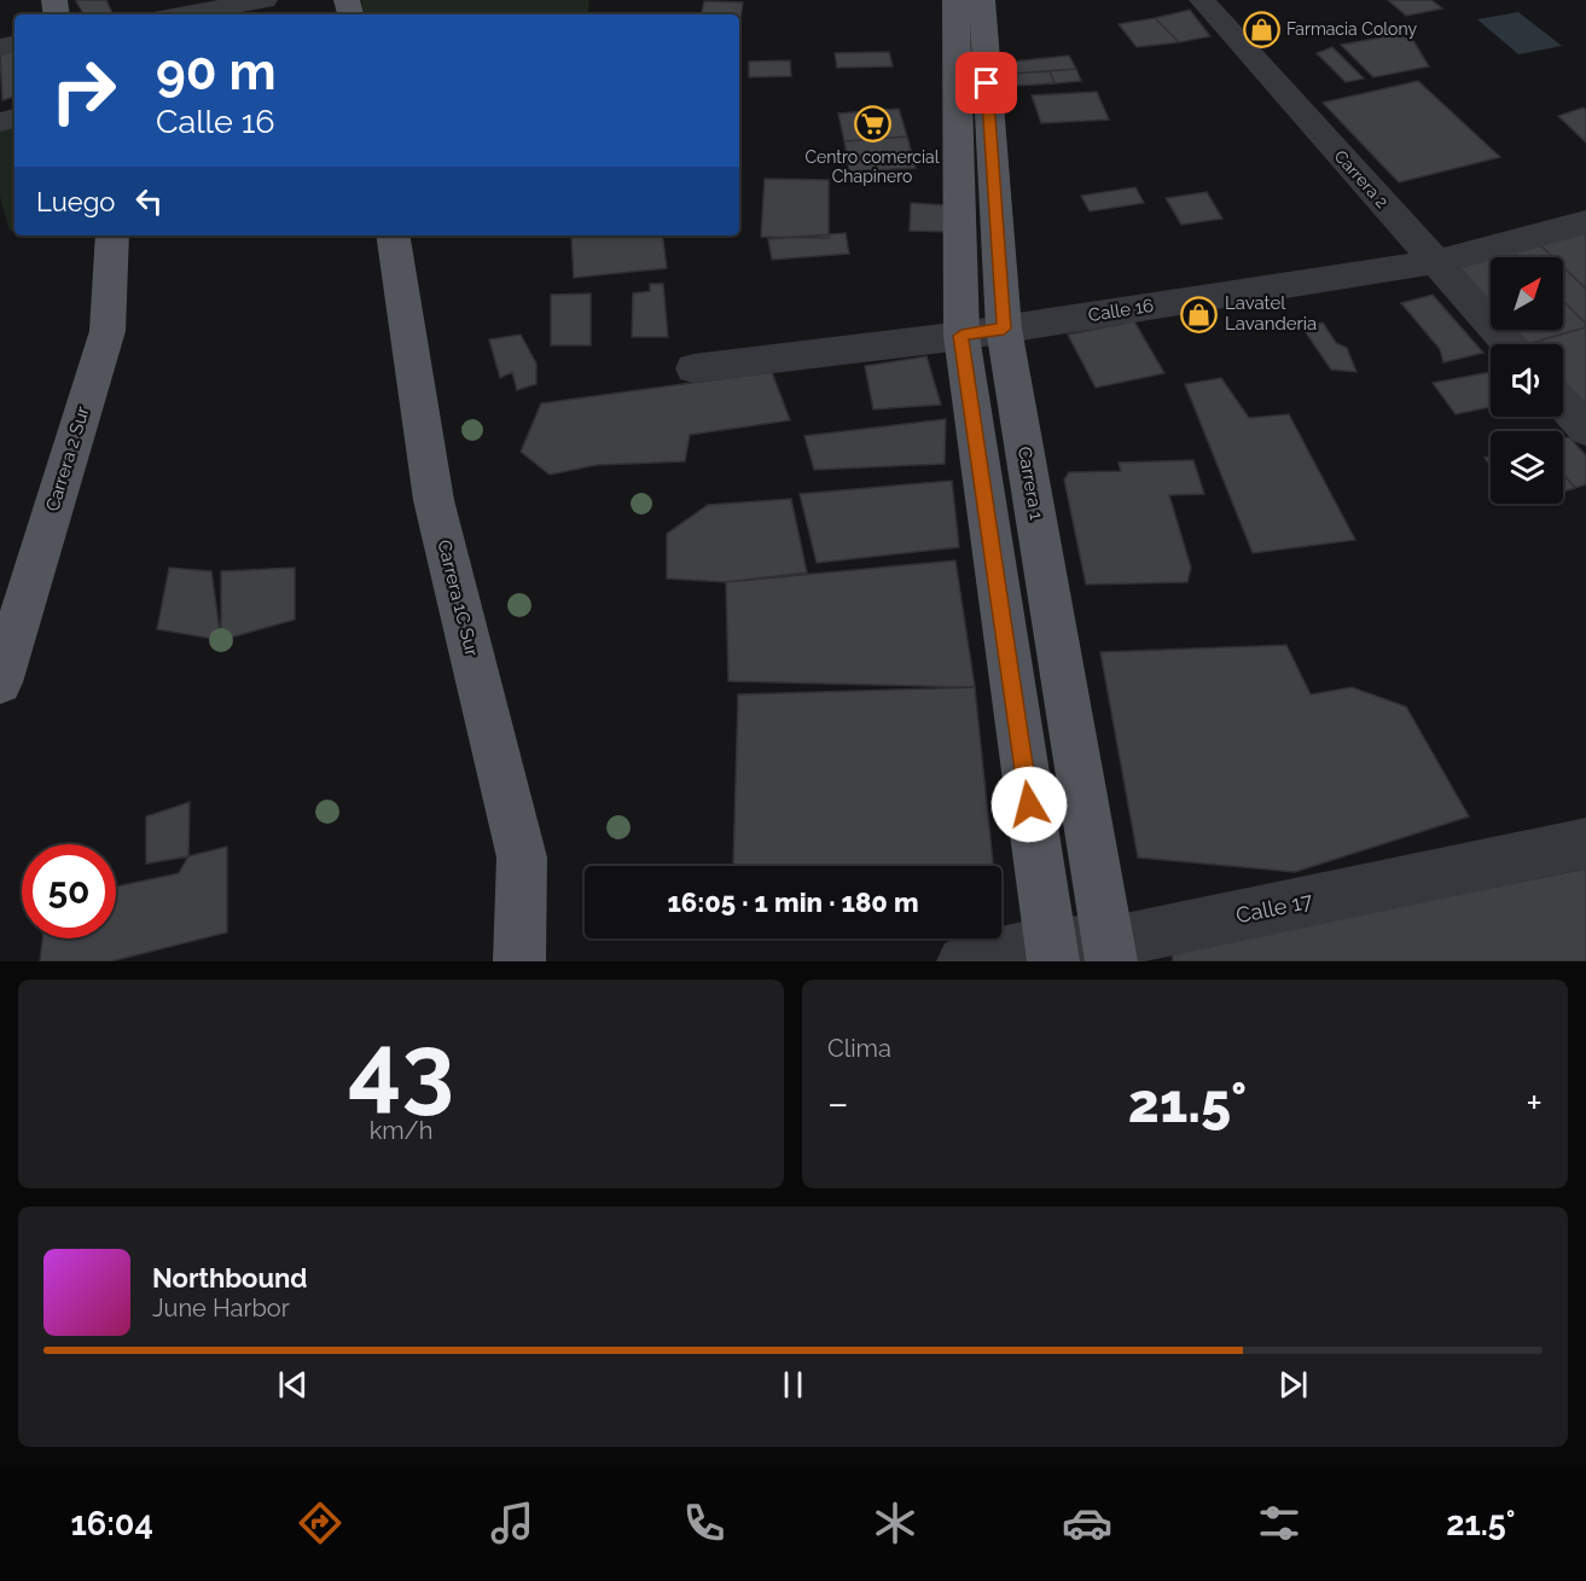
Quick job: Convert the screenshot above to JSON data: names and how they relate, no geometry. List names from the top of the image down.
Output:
{
  "streets": {
    "main road": ["Carrera 2 Sur", "Carrera 1", "Carrera 1C Sur"],
    "street": ["Carrera 2", "Calle 16", "Calle 17"]
  },
  "crossings": [
    ["Carrera 2", "Calle 16"],
    ["Calle 16", "Carrera 1"],
    ["Carrera 1", "Calle 17"]
  ],
  "places": {
    "shop": ["Farmacia Colony", "Lavatel Lavanderia"],
    "supermarket": ["Centro comercial Chapinero"]
  },
  "north": "top right",
  "page": {
    "turn": ["90 m", "Calle 16"],
    "then": "Luego",
    "limit": "50",
    "trip": "16:05 · 1 min · 180 m",
    "tile": [
      ["43", "km/h"],
      "Clima"
    ],
    "heat": ["−", "21.5°", "+"],
    "song": ["Northbound", "June Harbor"],
    "tabs": ["16:04", "21.5°"]
  }
}
